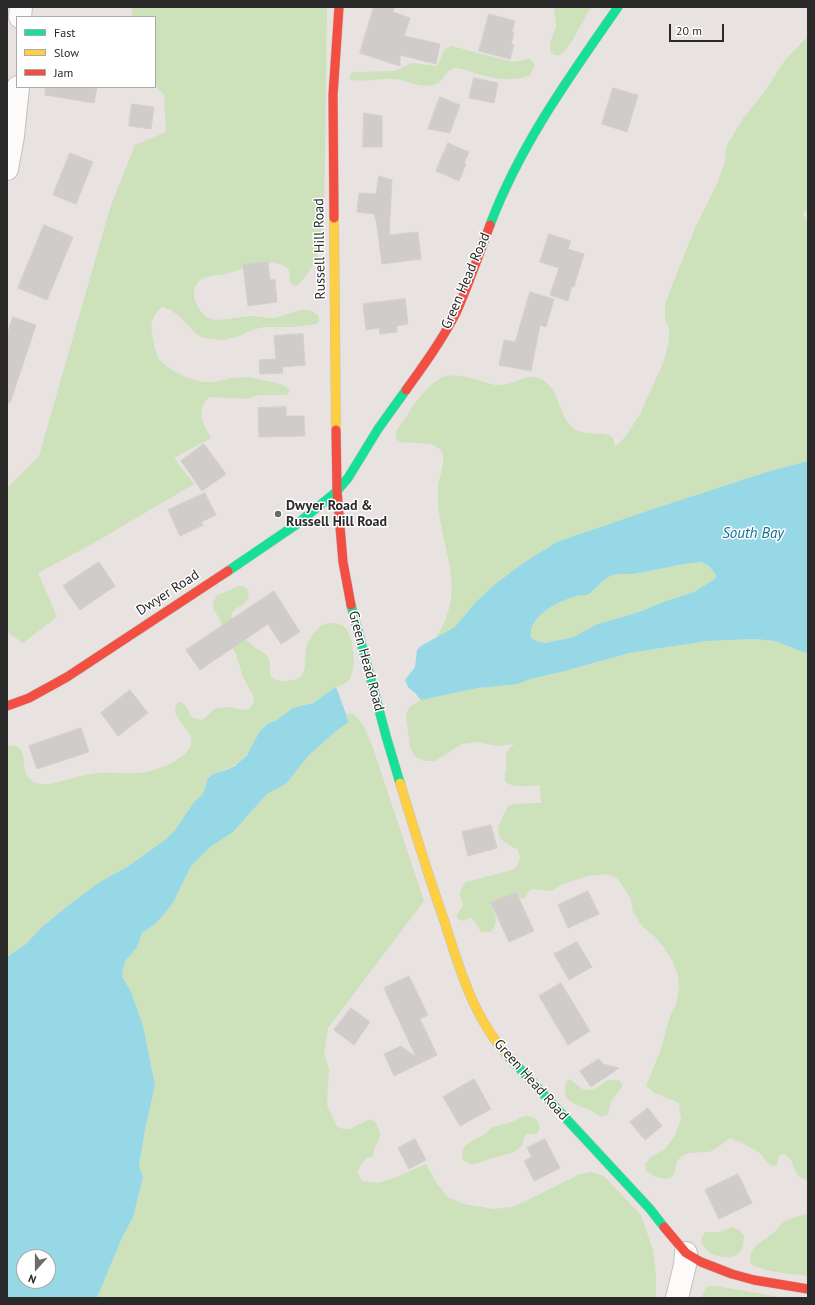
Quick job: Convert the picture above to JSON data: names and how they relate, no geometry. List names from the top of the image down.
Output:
{
  "streets": {
    "street": ["Russell Hill Road", "Green Head Road", "Dwyer Road"]
  },
  "crossings": [
    ["Russell Hill Road", "Green Head Road"],
    ["Russell Hill Road", "Dwyer Road"],
    ["Green Head Road", "Dwyer Road"]
  ],
  "water": ["South Bay"],
  "places": ["Dwyer Road & Russell Hill Road"],
  "legend": ["Fast", "Slow", "Jam"],
  "scale_bar": "20 m",
  "north": "bottom"
}
